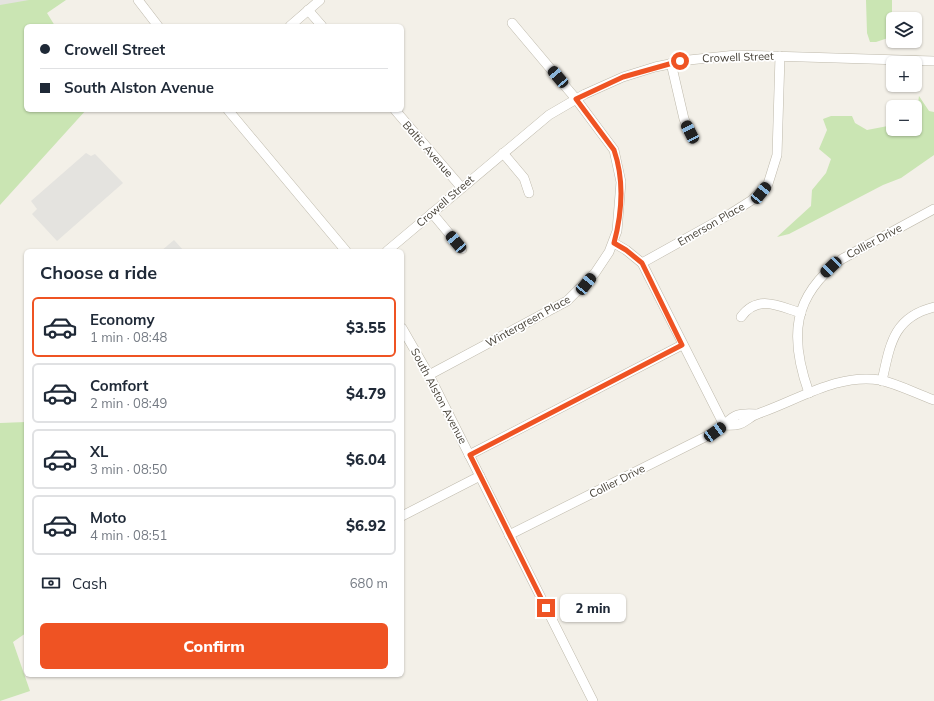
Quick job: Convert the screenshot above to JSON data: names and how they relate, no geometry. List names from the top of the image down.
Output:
{
  "streets": {
    "street": [
      "Crowell Street",
      "Baltic Avenue",
      "Emerson Place",
      "Collier Drive",
      "Wintergreen Place",
      "South Alston Avenue"
    ]
  },
  "crossings": [
    ["Crowell Street", "Baltic Avenue"],
    ["Crowell Street", "Emerson Place"],
    ["Crowell Street", "Wintergreen Place"],
    ["Collier Drive", "South Alston Avenue"],
    ["Wintergreen Place", "South Alston Avenue"]
  ],
  "page": {
    "map_buttons": ["+", "−"],
    "banner": ["Crowell Street", "South Alston Avenue"],
    "heading": "Choose a ride",
    "list": [
      {
        "name": "Economy",
        "note": "1 min · 08:48",
        "value": "$3.55"
      },
      {
        "name": "Comfort",
        "note": "2 min · 08:49",
        "value": "$4.79"
      },
      {
        "name": "XL",
        "note": "3 min · 08:50",
        "value": "$6.04"
      },
      {
        "name": "Moto",
        "note": "4 min · 08:51",
        "value": "$6.92"
      }
    ],
    "pay": ["Cash", "680 m"],
    "bubble": "2 min",
    "buttons": "Confirm"
  }
}
